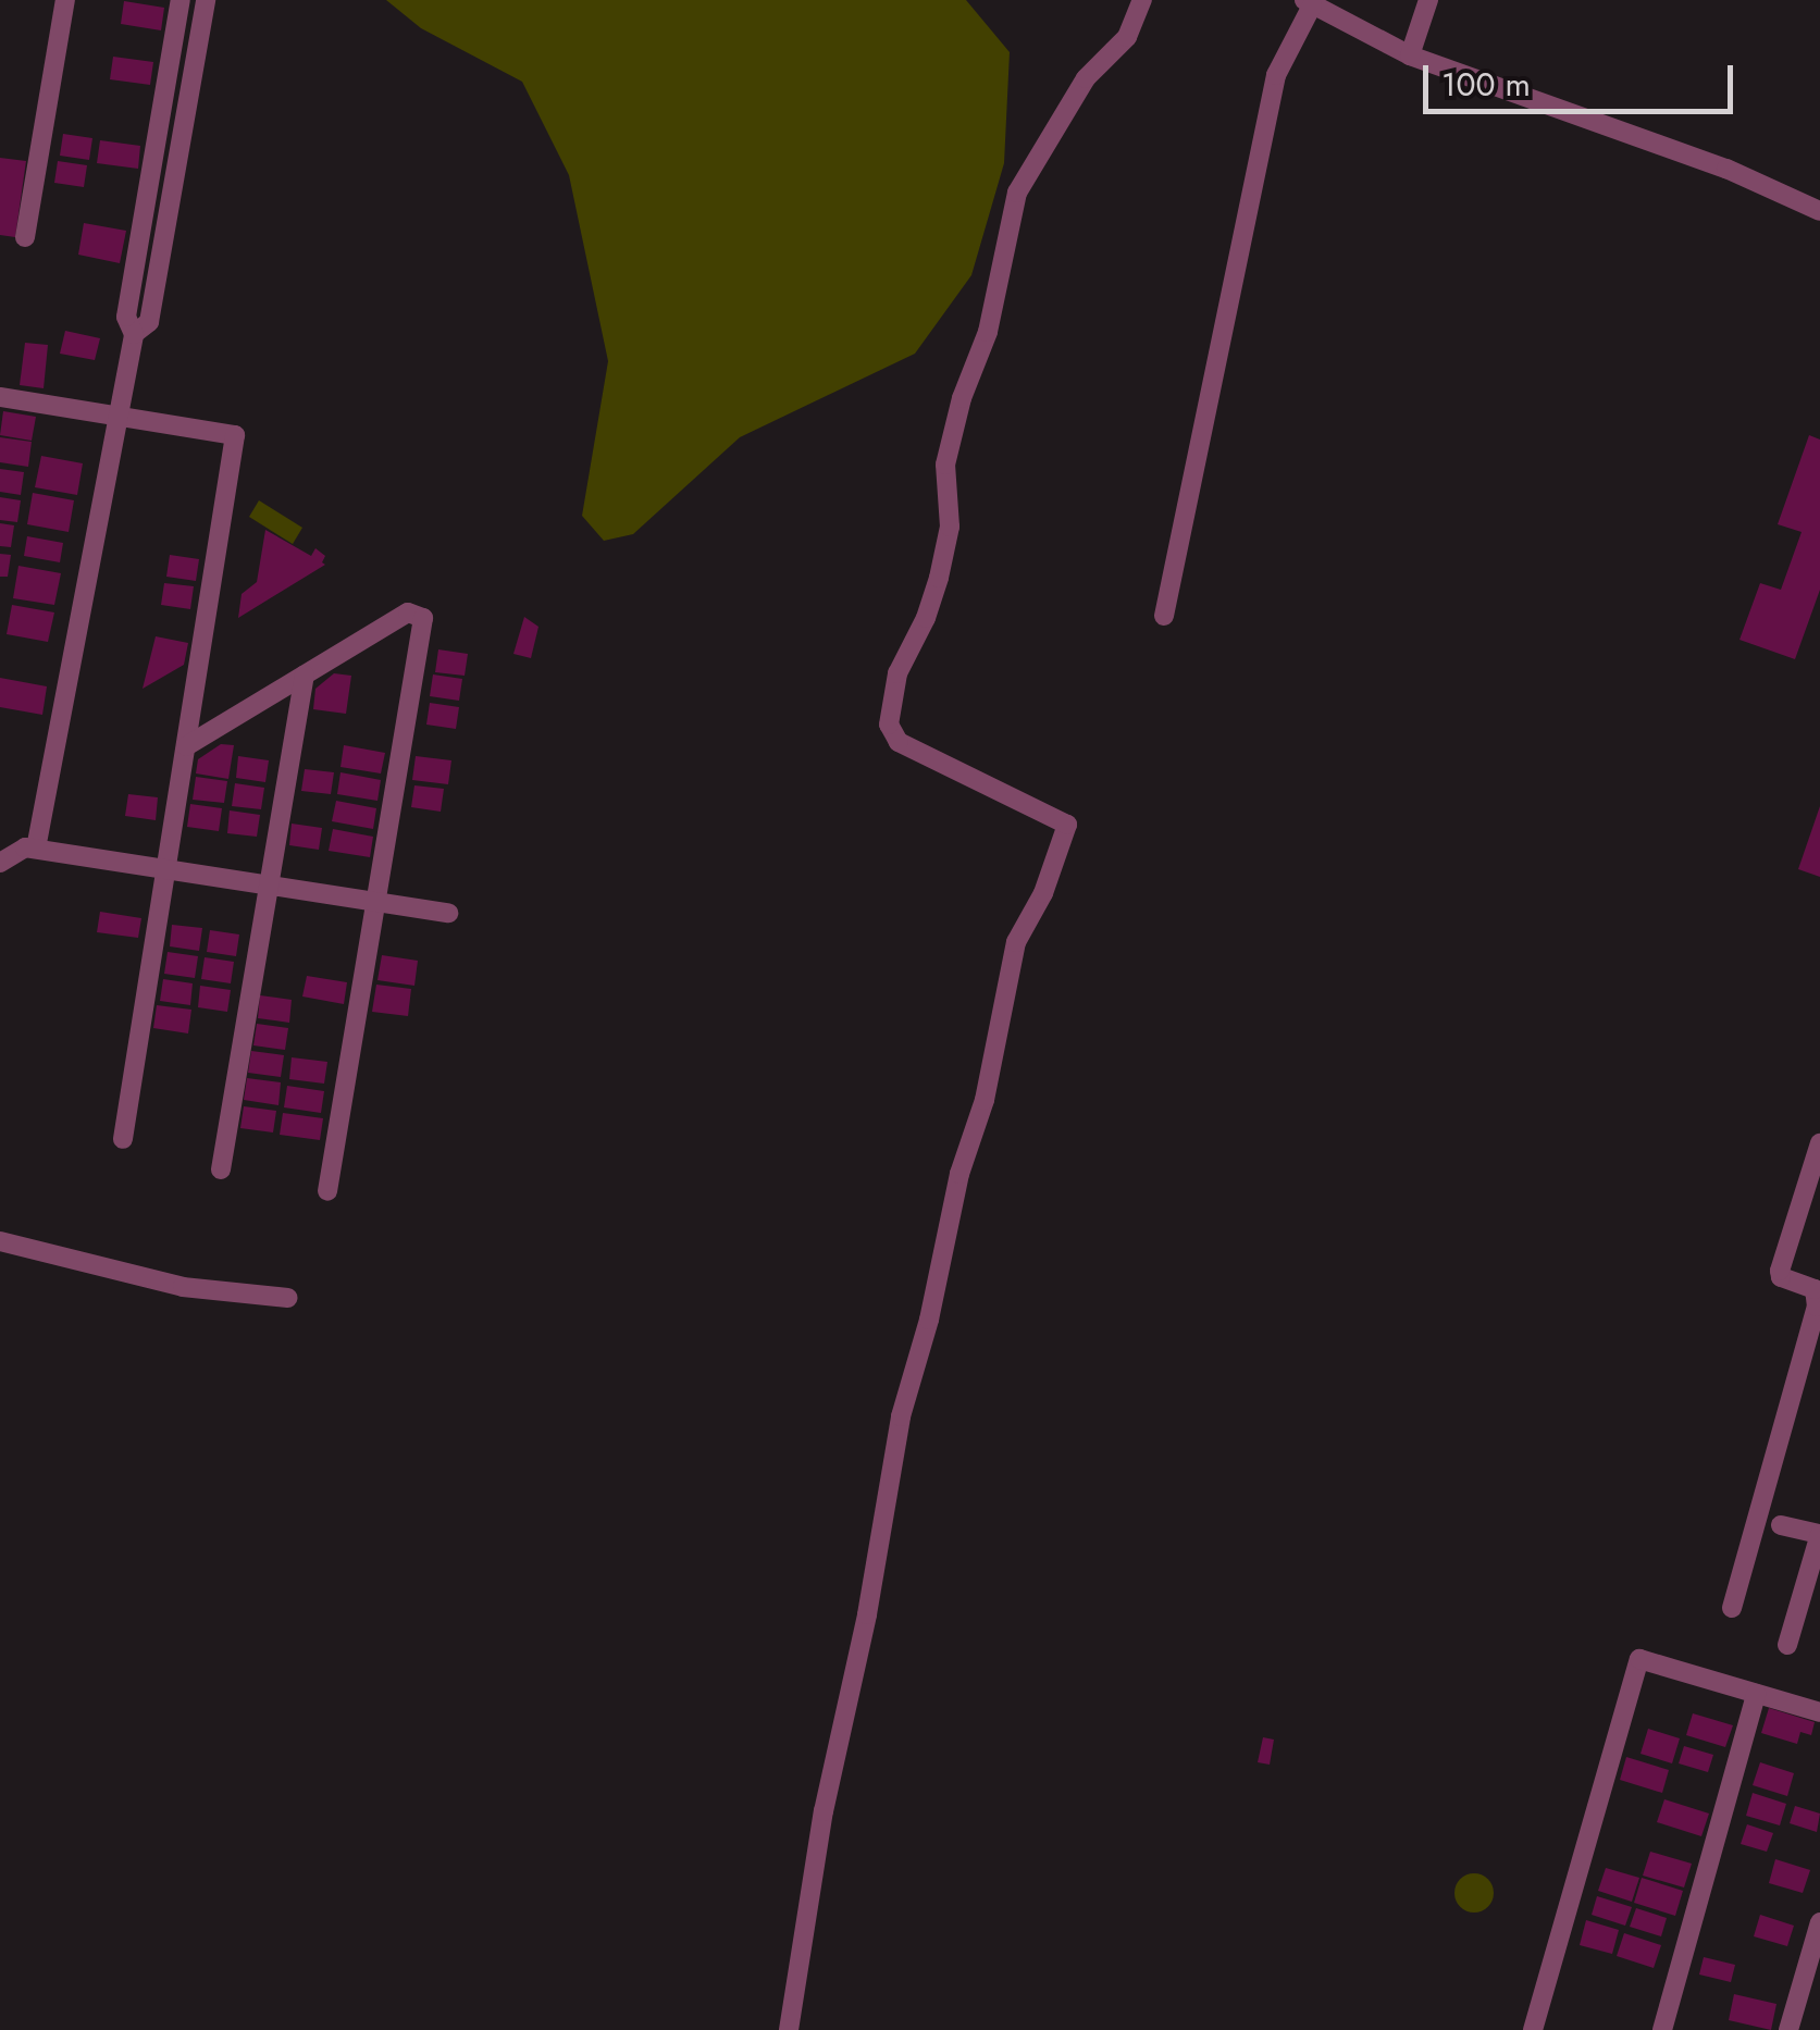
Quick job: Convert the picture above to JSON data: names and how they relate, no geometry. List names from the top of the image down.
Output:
{
  "scale_bar": "100 m"
}
